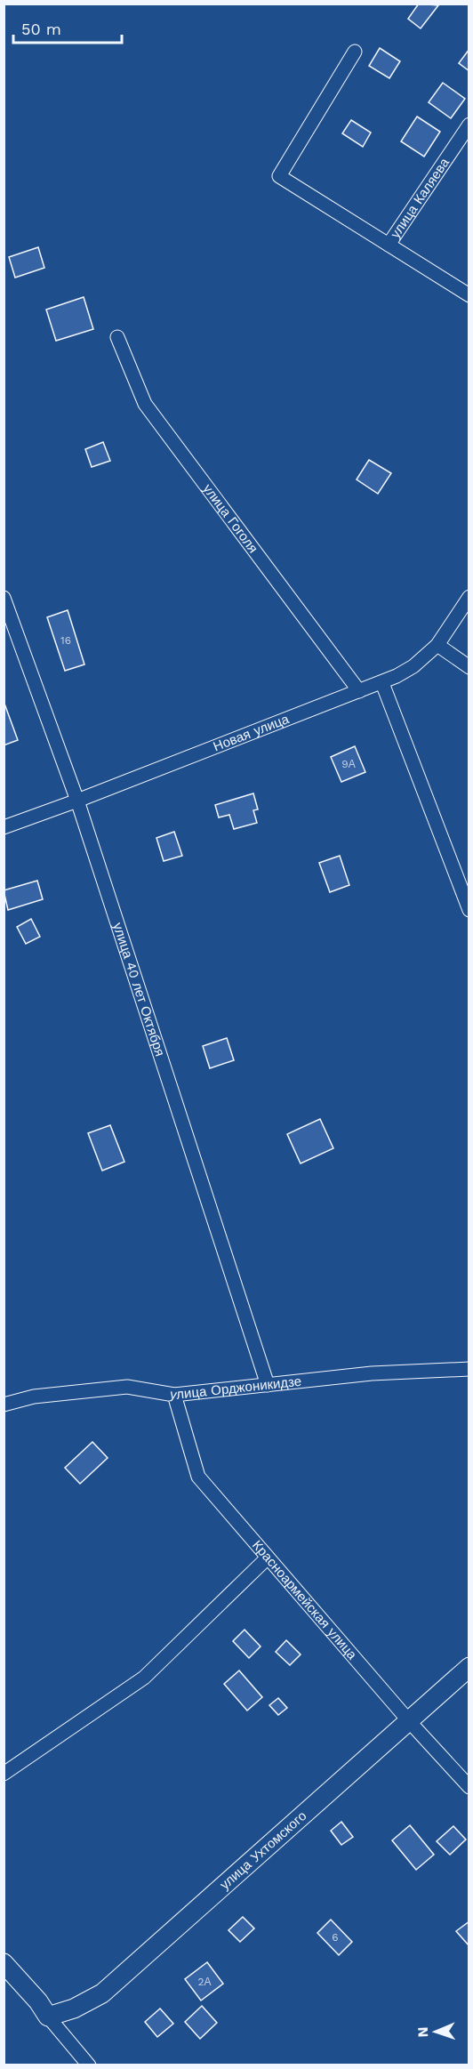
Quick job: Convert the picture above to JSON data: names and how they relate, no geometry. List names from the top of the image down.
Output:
{
  "streets": {
    "main road": ["улица Ухтомского"],
    "street": [
      "улица Каляева",
      "улица Гоголя",
      "Новая улица",
      "улица 40 лет Октября",
      "улица Орджоникидзе",
      "Красноармейская улица"
    ]
  },
  "crossings": [
    ["улица Гоголя", "Новая улица"],
    ["Новая улица", "улица 40 лет Октября"],
    ["улица 40 лет Октября", "улица Орджоникидзе"],
    ["улица Орджоникидзе", "Красноармейская улица"],
    ["Красноармейская улица", "улица Ухтомского"]
  ],
  "house_numbers": [
    "16",
    "9А",
    "6",
    "2А"
  ],
  "scale_bar": "50 m",
  "north": "left"
}
